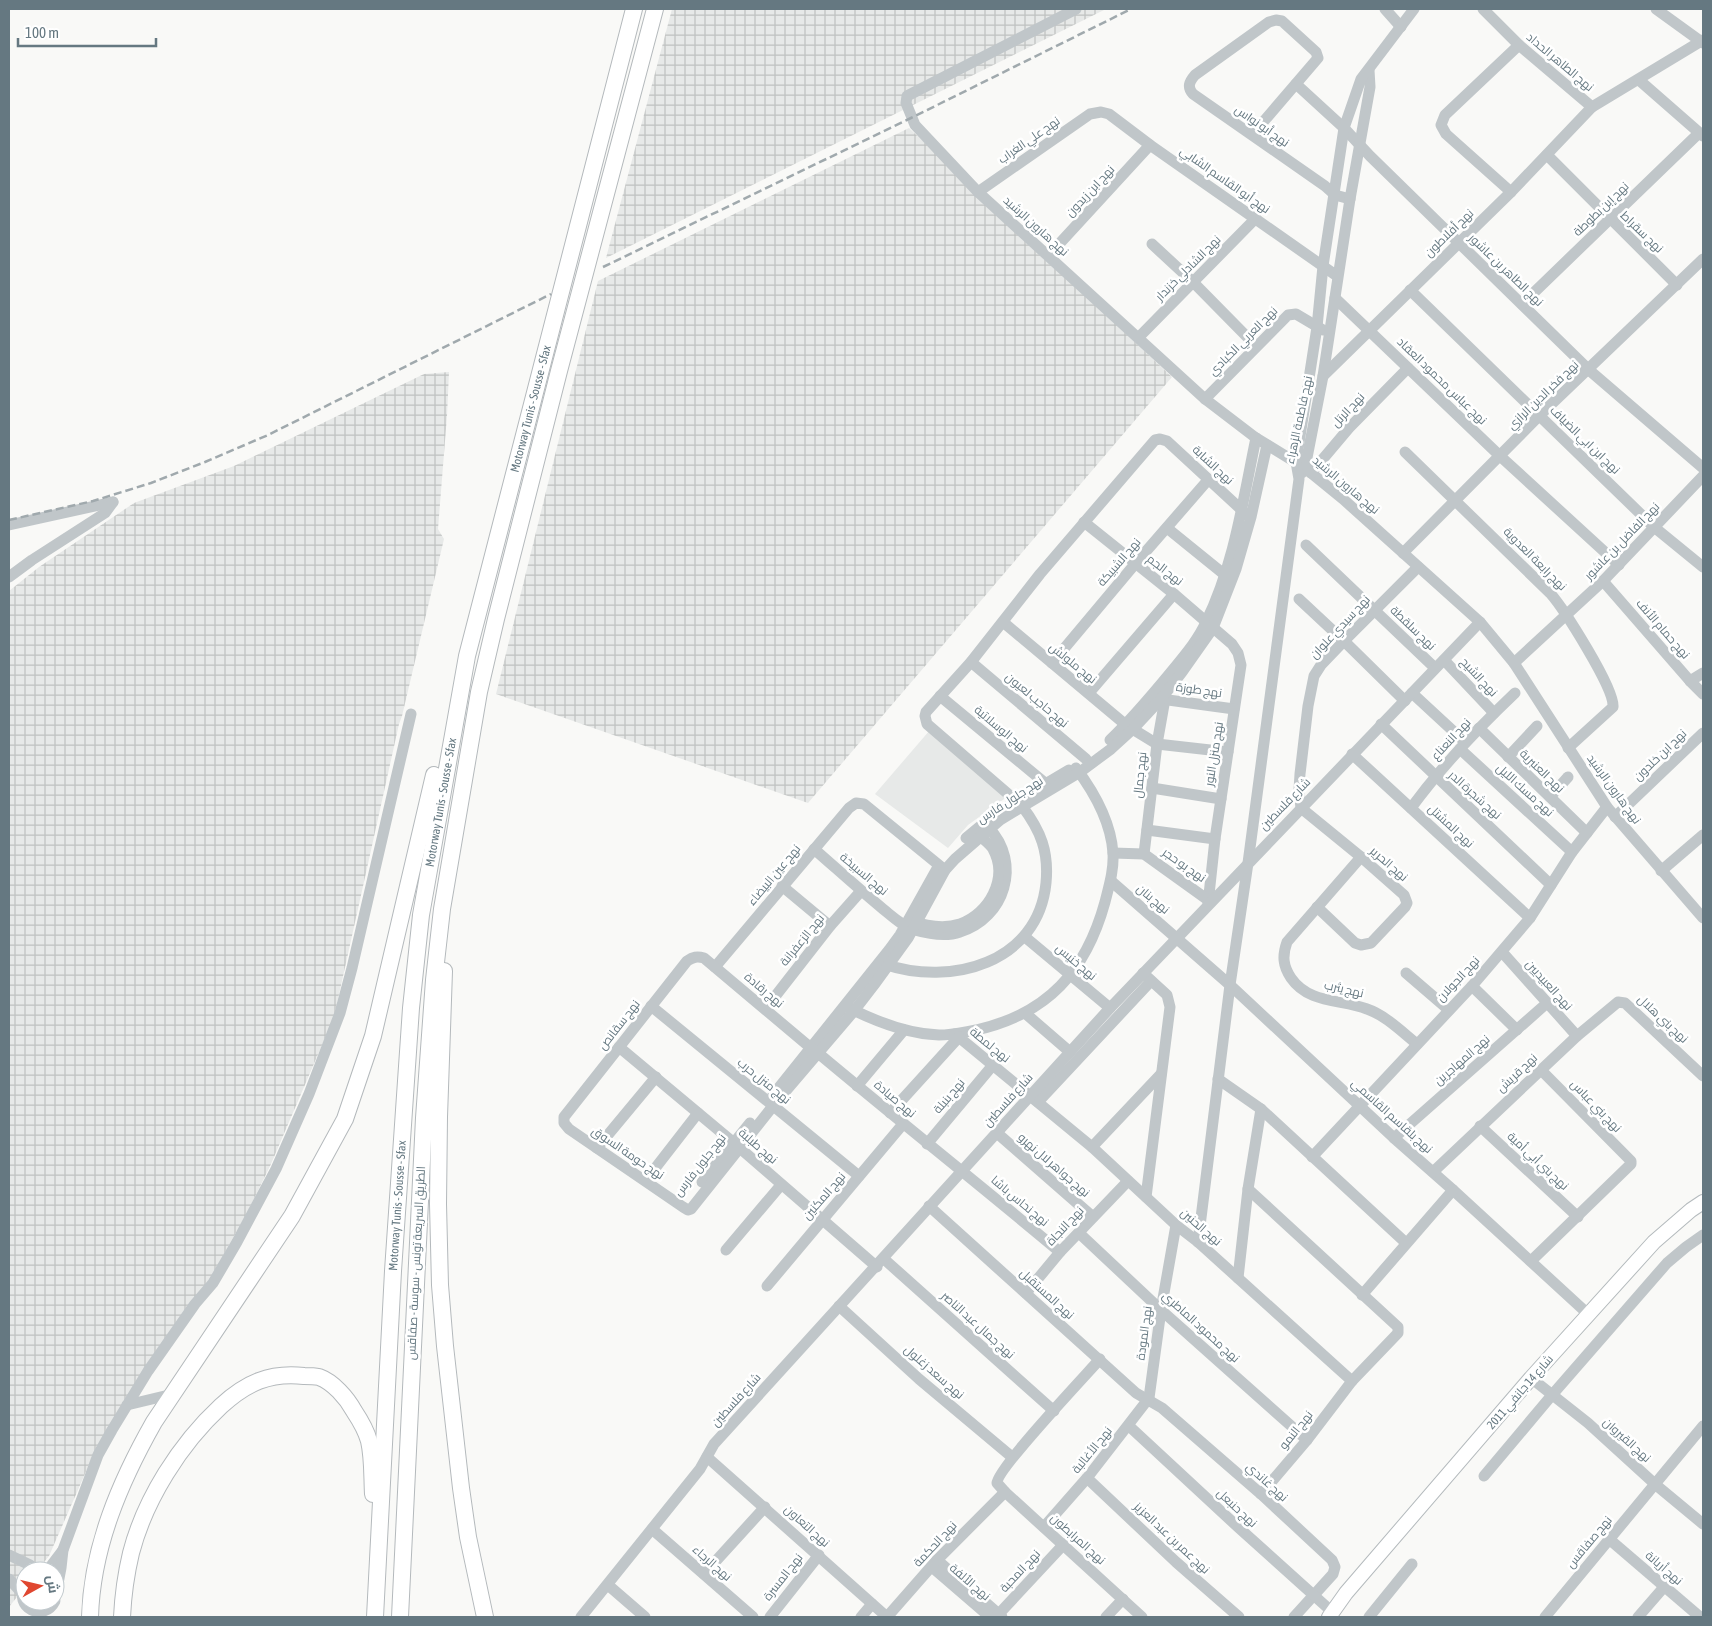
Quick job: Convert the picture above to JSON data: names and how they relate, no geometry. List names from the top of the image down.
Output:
{
  "streets": {
    "highway": ["Motorway Tunis - Sousse - Sfax", "الطريق السريعة تونس - سوسة - صفاقس"],
    "main road": ["شارع 14 جانفي 2011"],
    "street": [
      "نهج الطاهر الحداد",
      "نهج أبو نواس",
      "نهج علي الغراب",
      "نهج أبو القاسم الشابي",
      "نهج ابن زيدون",
      "نهج إبن بطوطة",
      "نهج هارون الرشيد",
      "نهج سقراط",
      "نهج أفلاطون",
      "نهج الشادلي خزندار",
      "نهج الطاهر بن عاشور",
      "نهج العربي الكبادي",
      "نهج عباس محمود العقاد",
      "نهج فخر الدين الرازي",
      "نهج الرتل",
      "نهج فاطمة الزهراء",
      "نهج ابن ابي الضياف",
      "نهج الشابة",
      "نهج الفاضل بن عاشور",
      "نهج رابعة العدوية",
      "نهج الشبيكة",
      "نهج الجم",
      "نهج سيدي علوان",
      "نهج سلقطة",
      "نهج حمام الأنف",
      "نهج ملولش",
      "نهج الشيح",
      "نهج طوزة",
      "نهج حاجب لعيون",
      "نهج الوسلاتية",
      "نهج النعناع",
      "نهج منزل النور",
      "نهج ابن خلدون",
      "نهج العنبرية",
      "نهج جمال",
      "نهج مسك الليل",
      "نهج شجرة الدر",
      "نهج جلول فارس",
      "شارع فلسطين",
      "نهج المشتل",
      "نهج الحرير",
      "نهج بو حجر",
      "نهج السبيخة",
      "نهج عين البيضاء",
      "نهج بنان",
      "نهج الزعفرانة",
      "نهج خنيس",
      "نهج الجولان",
      "نهج العبيديين",
      "نهج يثرب",
      "نهج رقادة",
      "نهج بني هلال",
      "نهج سقانص",
      "نهج لمطة",
      "نهج المهاجرين",
      "نهج قريش",
      "نهج منزل حرب",
      "نهج بنبلة",
      "نهج صيادة",
      "نهج بني عباس",
      "نهج بلقاسم القاسمي",
      "نهج طبلبة",
      "نهج حومة السوق",
      "نهج بني أبي أمية",
      "نهج جواهر لال نهرو",
      "نهج المكنين",
      "نهج نحاس باشا",
      "نهج النجاة",
      "نهج الحنين",
      "نهج المستقبل",
      "نهج جمال عبد الناصر",
      "نهج محمود الماطري",
      "نهج المودة",
      "نهج سعد زغلول",
      "نهج النمو",
      "نهج القيروان",
      "نهج الأغالبة",
      "نهج غاندي",
      "نهج حنبعل",
      "نهج التعاون",
      "نهج عمر بن عبد العزيز",
      "نهج المرابطون",
      "نهج صفاقس",
      "نهج الحكمة",
      "نهج الرجاء",
      "نهج أريانة",
      "نهج المحبة",
      "نهج المسرة",
      "نهج الألفة"
    ]
  },
  "crossings": [
    ["نهج الطاهر الحداد", "نهج أفلاطون"],
    ["نهج أبو نواس", "نهج الطاهر بن عاشور"],
    ["نهج أبو نواس", "نهج فاطمة الزهراء"],
    ["نهج علي الغراب", "نهج أبو القاسم الشابي"],
    ["نهج علي الغراب", "نهج هارون الرشيد"],
    ["نهج أبو القاسم الشابي", "نهج ابن زيدون"],
    ["نهج أبو القاسم الشابي", "نهج الشادلي خزندار"],
    ["نهج أبو القاسم الشابي", "نهج فاطمة الزهراء"],
    ["نهج ابن زيدون", "نهج هارون الرشيد"],
    ["نهج إبن بطوطة", "نهج سقراط"],
    ["نهج إبن بطوطة", "نهج الطاهر بن عاشور"],
    ["نهج هارون الرشيد", "نهج الشادلي خزندار"],
    ["نهج هارون الرشيد", "نهج العربي الكبادي"],
    ["نهج هارون الرشيد", "نهج فخر الدين الرازي"],
    ["نهج هارون الرشيد", "نهج الرتل"],
    ["نهج هارون الرشيد", "نهج فاطمة الزهراء"],
    ["نهج هارون الرشيد", "نهج الفاضل بن عاشور"],
    ["نهج هارون الرشيد", "نهج رابعة العدوية"],
    ["نهج هارون الرشيد", "نهج سيدي علوان"],
    ["نهج هارون الرشيد", "نهج ابن خلدون"],
    ["نهج هارون الرشيد", "نهج جلول فارس"],
    ["نهج هارون الرشيد", "شارع فلسطين"],
    ["نهج هارون الرشيد", "نهج الجولان"],
    ["نهج سقراط", "نهج أفلاطون"],
    ["نهج سقراط", "نهج فخر الدين الرازي"],
    ["نهج أفلاطون", "نهج الطاهر بن عاشور"],
    ["نهج أفلاطون", "نهج عباس محمود العقاد"],
    ["نهج أفلاطون", "نهج فاطمة الزهراء"],
    ["نهج أفلاطون", "نهج ابن ابي الضياف"],
    ["نهج الطاهر بن عاشور", "نهج فخر الدين الرازي"],
    ["نهج الطاهر بن عاشور", "نهج فاطمة الزهراء"],
    ["نهج العربي الكبادي", "نهج فاطمة الزهراء"],
    ["نهج عباس محمود العقاد", "نهج فخر الدين الرازي"],
    ["نهج عباس محمود العقاد", "نهج الرتل"],
    ["نهج عباس محمود العقاد", "نهج فاطمة الزهراء"],
    ["نهج عباس محمود العقاد", "نهج الفاضل بن عاشور"],
    ["نهج فخر الدين الرازي", "نهج ابن ابي الضياف"],
    ["نهج فخر الدين الرازي", "نهج رابعة العدوية"],
    ["Motorway Tunis - Sousse - Sfax", "الطريق السريعة تونس - سوسة - صفاقس"],
    ["نهج الرتل", "نهج فاطمة الزهراء"],
    ["نهج فاطمة الزهراء", "شارع فلسطين"],
    ["نهج ابن ابي الضياف", "نهج الفاضل بن عاشور"],
    ["نهج الشابة", "نهج الشبيكة"],
    ["نهج الشابة", "نهج الجم"],
    ["نهج الشابة", "نهج جلول فارس"],
    ["نهج الفاضل بن عاشور", "نهج رابعة العدوية"],
    ["نهج الفاضل بن عاشور", "نهج حمام الأنف"],
    ["نهج الشبيكة", "نهج الجم"],
    ["نهج الشبيكة", "نهج ملولش"],
    ["نهج الجم", "نهج منزل النور"],
    ["نهج الجم", "نهج جلول فارس"],
    ["نهج سيدي علوان", "نهج سلقطة"],
    ["نهج سيدي علوان", "نهج مسك الليل"],
    ["نهج سيدي علوان", "شارع فلسطين"],
    ["نهج سيدي علوان", "نهج الحرير"],
    ["نهج سلقطة", "نهج الشيح"],
    ["نهج سلقطة", "شارع فلسطين"],
    ["نهج ملولش", "نهج جمال"],
    ["نهج ملولش", "نهج جلول فارس"],
    ["نهج الشيح", "نهج النعناع"],
    ["نهج الشيح", "شارع فلسطين"],
    ["نهج طوزة", "نهج منزل النور"],
    ["نهج طوزة", "نهج جمال"],
    ["نهج طوزة", "نهج جلول فارس"],
    ["نهج حاجب لعيون", "نهج جلول فارس"],
    ["نهج الوسلاتية", "نهج جلول فارس"],
    ["نهج النعناع", "نهج العنبرية"],
    ["نهج النعناع", "نهج مسك الليل"],
    ["نهج النعناع", "نهج شجرة الدر"],
    ["نهج النعناع", "نهج المشتل"],
    ["نهج منزل النور", "نهج جلول فارس"],
    ["نهج منزل النور", "شارع فلسطين"],
    ["نهج منزل النور", "نهج بو حجر"],
    ["نهج العنبرية", "نهج الجولان"],
    ["نهج جمال", "نهج جلول فارس"],
    ["نهج جمال", "نهج بو حجر"],
    ["نهج مسك الليل", "شارع فلسطين"],
    ["نهج مسك الليل", "نهج الجولان"],
    ["نهج شجرة الدر", "شارع فلسطين"],
    ["نهج شجرة الدر", "نهج الجولان"],
    ["نهج جلول فارس", "نهج السبيخة"],
    ["نهج جلول فارس", "نهج عين البيضاء"],
    ["نهج جلول فارس", "نهج رقادة"],
    ["نهج جلول فارس", "نهج منزل حرب"],
    ["نهج جلول فارس", "نهج صيادة"],
    ["نهج جلول فارس", "نهج طبلبة"],
    ["نهج جلول فارس", "نهج حومة السوق"],
    ["شارع فلسطين", "نهج المشتل"],
    ["شارع فلسطين", "نهج الحرير"],
    ["شارع فلسطين", "نهج بو حجر"],
    ["شارع فلسطين", "نهج بنان"],
    ["شارع فلسطين", "نهج خنيس"],
    ["شارع فلسطين", "نهج لمطة"],
    ["شارع فلسطين", "نهج صيادة"],
    ["شارع فلسطين", "نهج بلقاسم القاسمي"],
    ["شارع فلسطين", "نهج طبلبة"],
    ["شارع فلسطين", "نهج جواهر لال نهرو"],
    ["شارع فلسطين", "نهج نحاس باشا"],
    ["شارع فلسطين", "نهج الحنين"],
    ["شارع فلسطين", "نهج المستقبل"],
    ["شارع فلسطين", "نهج جمال عبد الناصر"],
    ["شارع فلسطين", "نهج سعد زغلول"],
    ["شارع فلسطين", "نهج التعاون"],
    ["شارع فلسطين", "نهج الرجاء"],
    ["نهج المشتل", "نهج الجولان"],
    ["نهج الحرير", "نهج يثرب"],
    ["نهج السبيخة", "نهج عين البيضاء"],
    ["نهج السبيخة", "نهج الزعفرانة"],
    ["نهج عين البيضاء", "نهج رقادة"],
    ["نهج بنان", "نهج بلقاسم القاسمي"],
    ["نهج الزعفرانة", "نهج رقادة"],
    ["نهج الجولان", "نهج العبيديين"],
    ["نهج الجولان", "نهج يثرب"],
    ["نهج الجولان", "نهج بلقاسم القاسمي"],
    ["نهج العبيديين", "نهج المهاجرين"],
    ["نهج العبيديين", "نهج قريش"],
    ["نهج رقادة", "نهج سقانص"],
    ["نهج رقادة", "نهج صيادة"],
    ["نهج بني هلال", "نهج قريش"],
    ["نهج سقانص", "نهج منزل حرب"],
    ["نهج سقانص", "نهج طبلبة"],
    ["نهج سقانص", "نهج حومة السوق"],
    ["نهج لمطة", "نهج بنبلة"],
    ["نهج لمطة", "نهج الحنين"],
    ["نهج المهاجرين", "نهج بلقاسم القاسمي"],
    ["نهج قريش", "نهج بني عباس"],
    ["نهج قريش", "نهج بلقاسم القاسمي"],
    ["نهج قريش", "نهج بني أبي أمية"],
    ["نهج منزل حرب", "نهج المكنين"],
    ["نهج بنبلة", "نهج صيادة"],
    ["نهج صيادة", "نهج المكنين"],
    ["نهج صيادة", "نهج نحاس باشا"],
    ["نهج بني عباس", "نهج بني أبي أمية"],
    ["نهج بلقاسم القاسمي", "شارع 14 جانفي 2011"],
    ["نهج طبلبة", "نهج المكنين"],
    ["نهج طبلبة", "نهج جمال عبد الناصر"],
    ["نهج جواهر لال نهرو", "نهج النجاة"],
    ["نهج نحاس باشا", "نهج النجاة"],
    ["نهج النجاة", "نهج الحنين"],
    ["نهج النجاة", "نهج المستقبل"],
    ["نهج النجاة", "نهج محمود الماطري"],
    ["نهج الحنين", "نهج المودة"],
    ["نهج الحنين", "نهج النمو"],
    ["نهج المستقبل", "نهج الأغالبة"],
    ["نهج المستقبل", "نهج غاندي"],
    ["نهج محمود الماطري", "نهج المودة"],
    ["نهج محمود الماطري", "نهج النمو"],
    ["نهج المودة", "نهج الأغالبة"],
    ["نهج سعد زغلول", "نهج المرابطون"],
    ["شارع 14 جانفي 2011", "نهج القيروان"],
    ["شارع 14 جانفي 2011", "نهج حنبعل"],
    ["نهج النمو", "نهج غاندي"],
    ["نهج القيروان", "نهج صفاقس"],
    ["نهج الأغالبة", "نهج غاندي"],
    ["نهج الأغالبة", "نهج حنبعل"],
    ["نهج الأغالبة", "نهج عمر بن عبد العزيز"],
    ["نهج الأغالبة", "نهج المرابطون"],
    ["نهج غاندي", "نهج حنبعل"],
    ["نهج التعاون", "نهج الحكمة"],
    ["نهج التعاون", "نهج المسرة"],
    ["نهج المرابطون", "نهج الحكمة"],
    ["نهج المرابطون", "نهج المحبة"],
    ["نهج صفاقس", "نهج أريانة"],
    ["نهج الحكمة", "نهج الألفة"],
    ["نهج المحبة", "نهج الألفة"]
  ],
  "scale_bar": "100 m",
  "north": "right"
}
